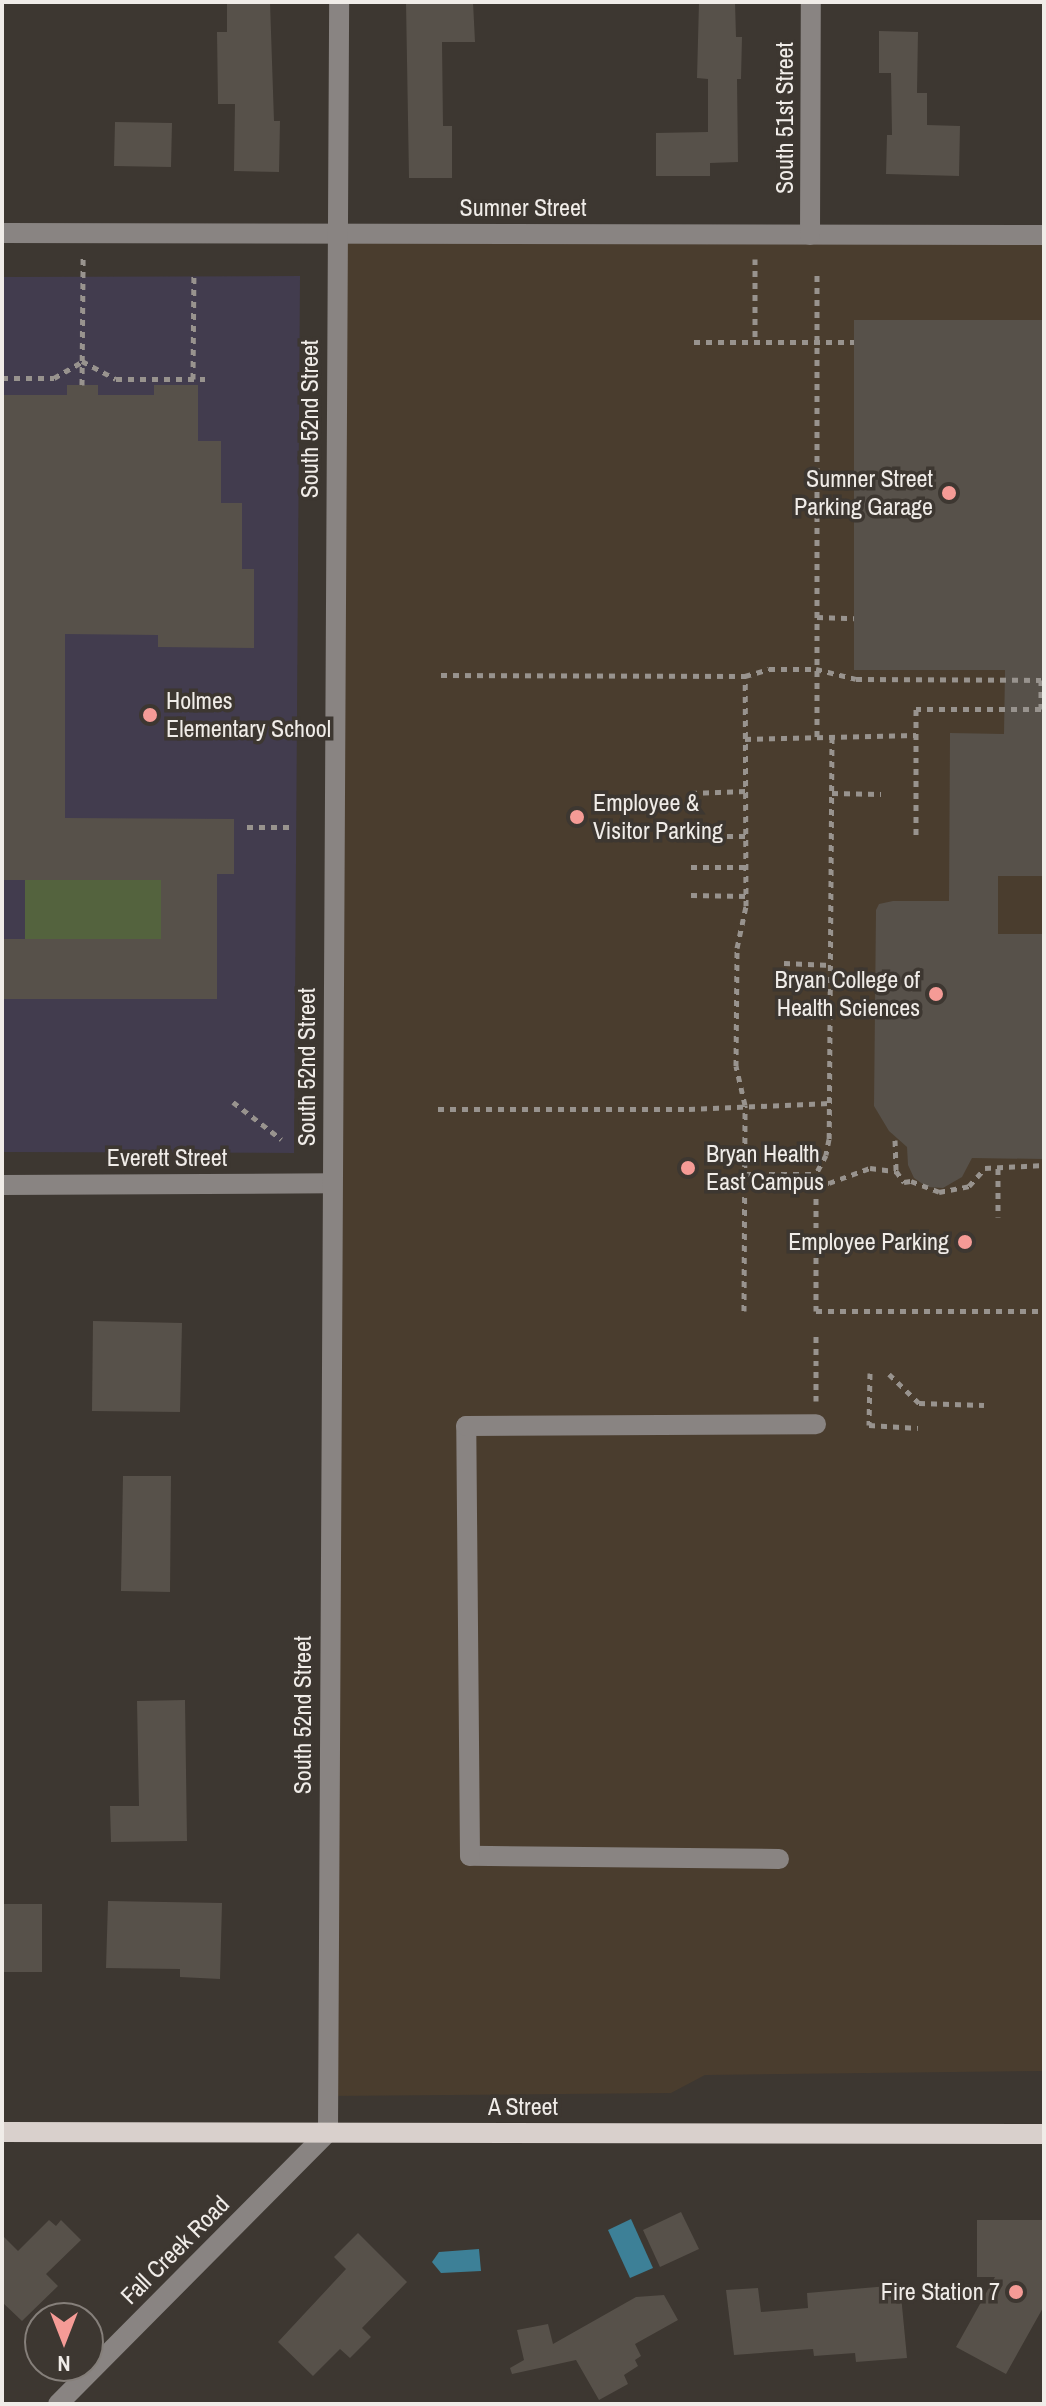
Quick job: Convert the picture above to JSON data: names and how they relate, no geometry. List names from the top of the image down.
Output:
{
  "streets": {
    "main road": ["A Street"],
    "street": [
      "South 51st Street",
      "Sumner Street",
      "South 52nd Street",
      "Everett Street",
      "Fall Creek Road"
    ]
  },
  "crossings": [
    ["South 51st Street", "Sumner Street"],
    ["Sumner Street", "South 52nd Street"],
    ["South 52nd Street", "Everett Street"],
    ["South 52nd Street", "A Street"],
    ["South 52nd Street", "Fall Creek Road"],
    ["A Street", "Fall Creek Road"]
  ],
  "places": [
    "Sumner Street Parking Garage",
    "Holmes Elementary School",
    "Employee & Visitor Parking",
    "Bryan College of Health Sciences",
    "Bryan Health East Campus",
    "Employee Parking",
    "Fire Station 7"
  ],
  "north": "bottom"
}
